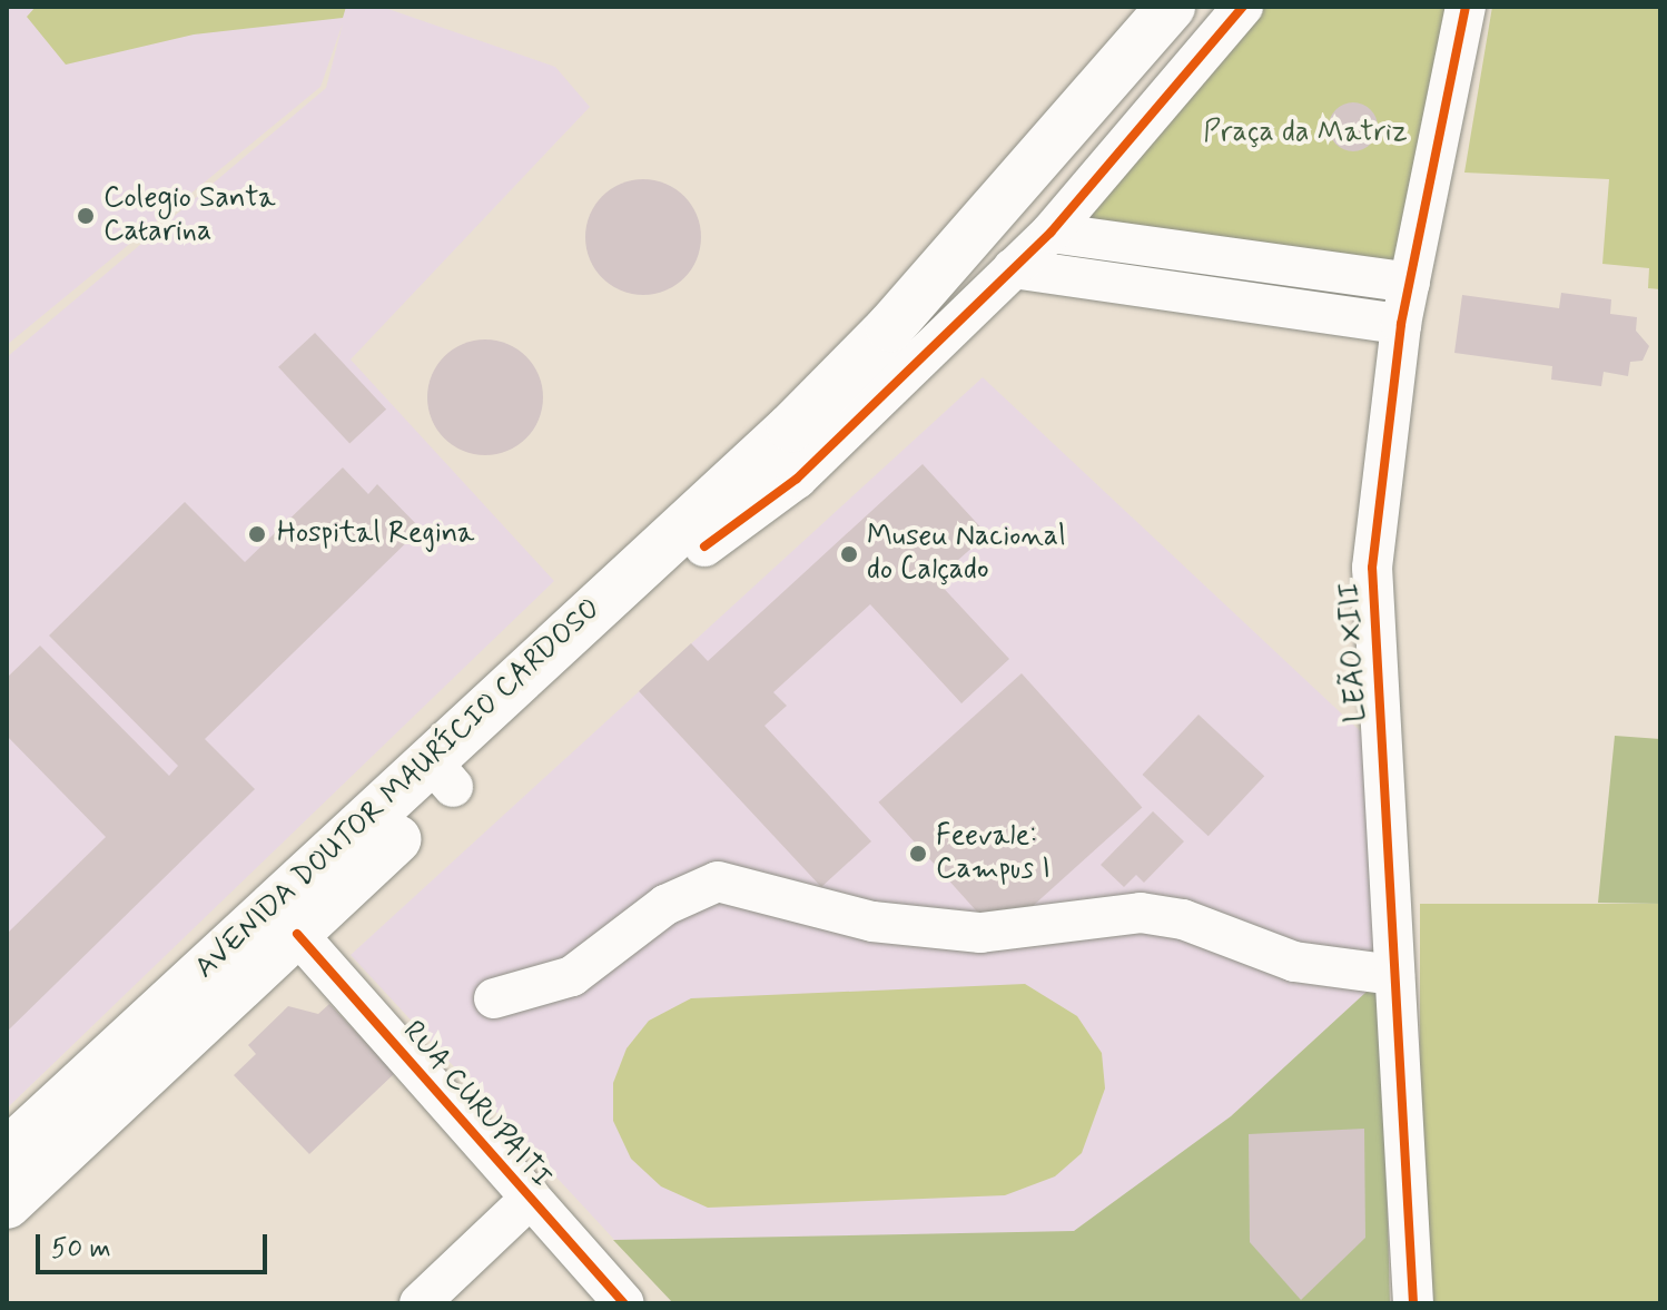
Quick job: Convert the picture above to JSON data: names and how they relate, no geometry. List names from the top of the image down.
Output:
{
  "streets": {
    "main road": ["AVENIDA DOUTOR MAURÍCIO CARDOSO"],
    "street": ["LEÃO XIII", "RUA CURUPAITI"]
  },
  "crossings": [
    ["AVENIDA DOUTOR MAURÍCIO CARDOSO", "RUA CURUPAITI"]
  ],
  "parks": ["Praça da Matriz"],
  "places": [
    "Colegio Santa Catarina",
    "Hospital Regina",
    "Museu Nacional do Calçado",
    "Feevale: Campus I"
  ],
  "scale_bar": "50 m"
}
